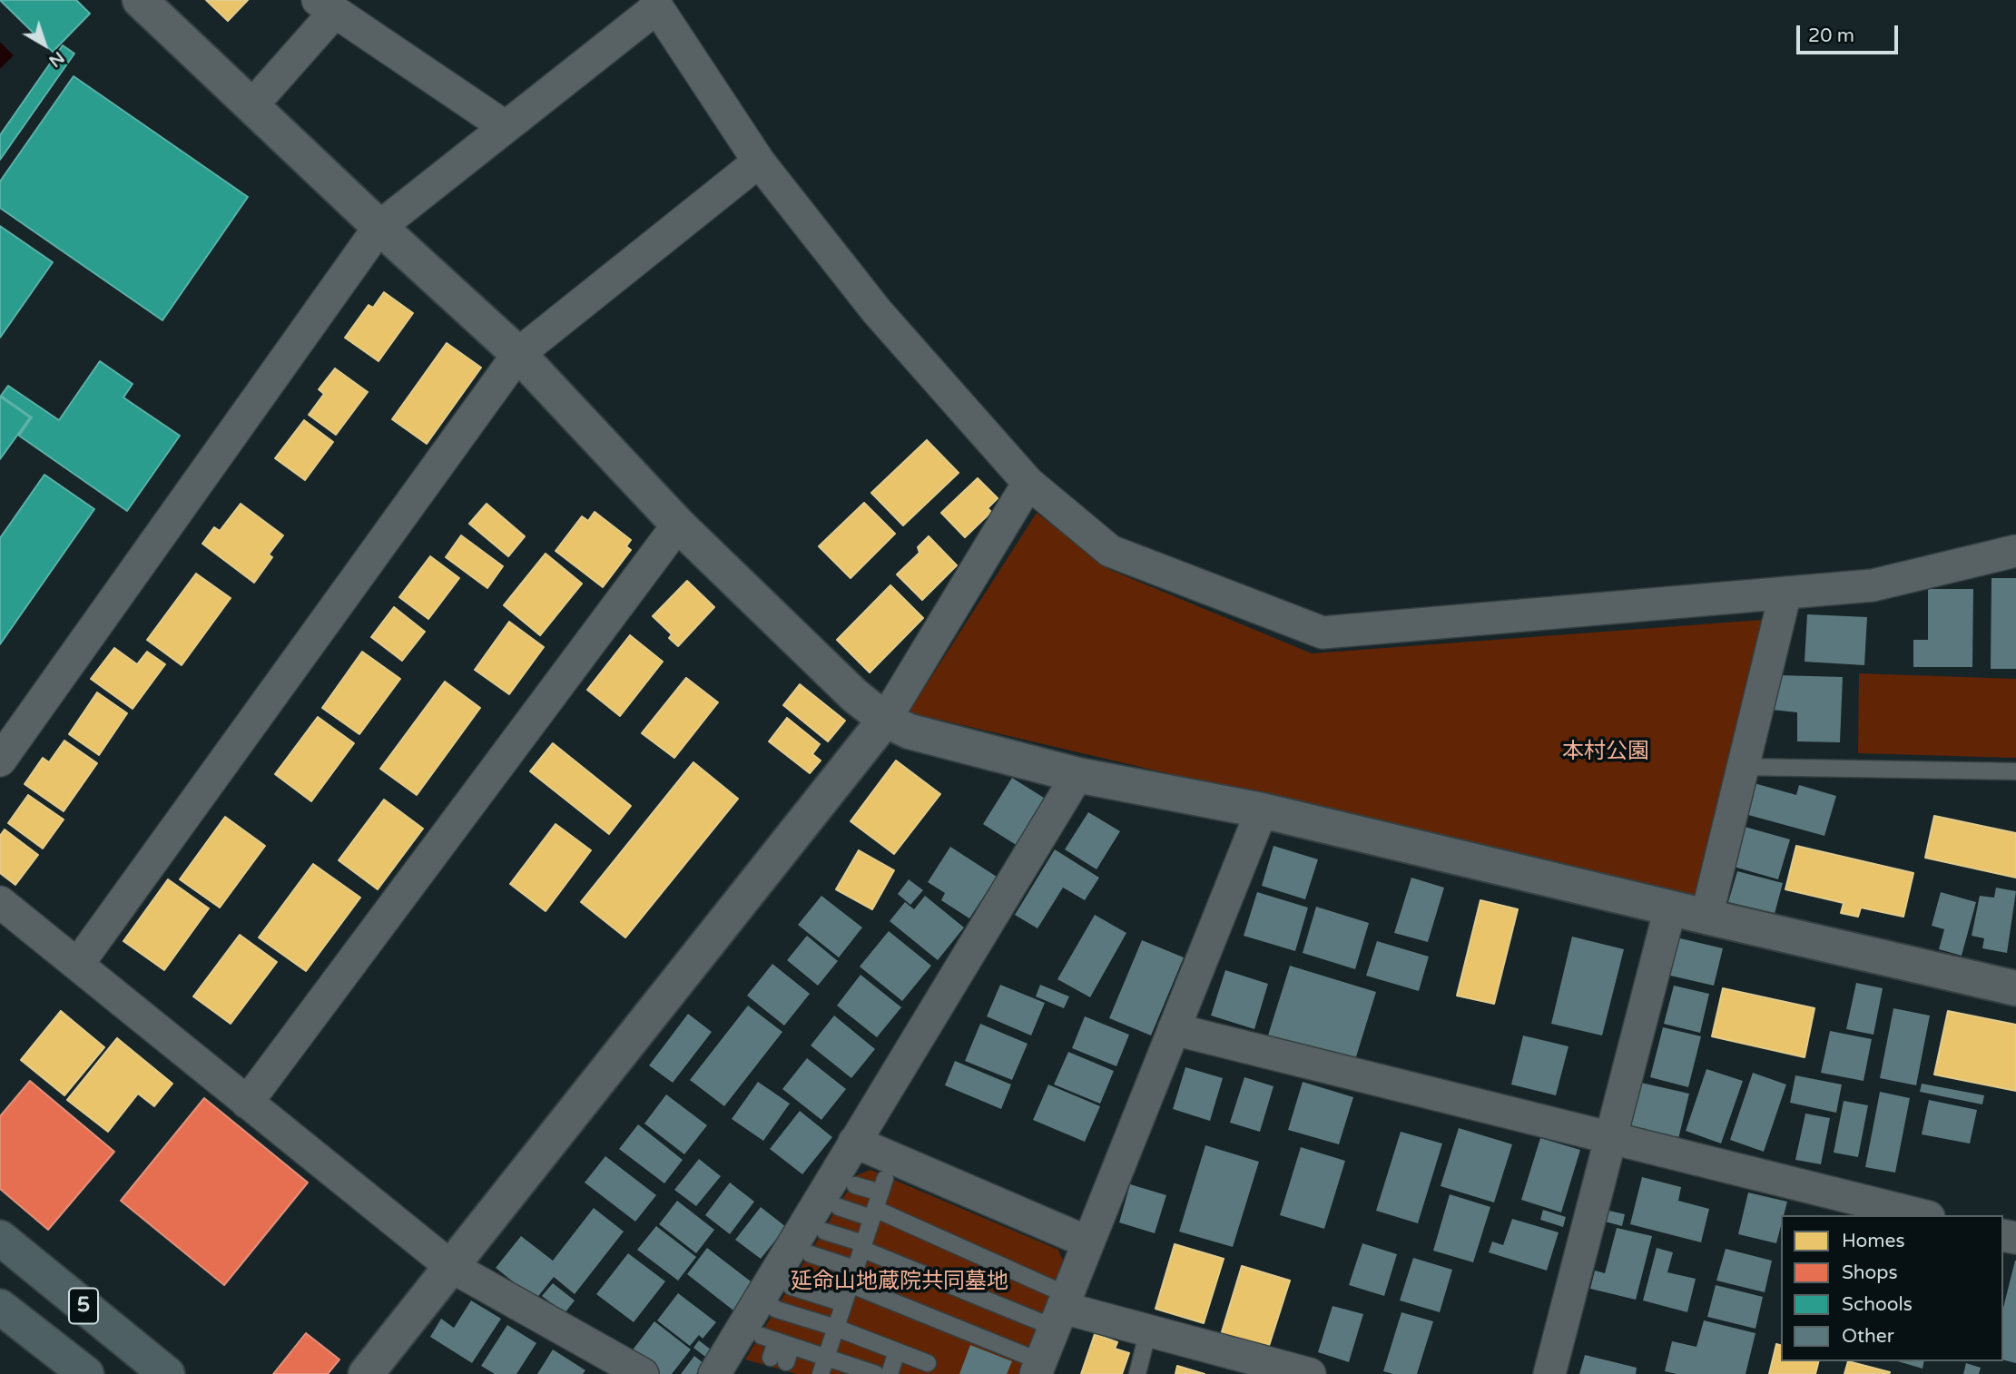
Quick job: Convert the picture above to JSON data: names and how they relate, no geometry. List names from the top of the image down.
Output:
{
  "streets": {
    "main road": ["5"]
  },
  "parks": ["本村公園", "延命山地蔵院共同墓地"],
  "legend": [
    "Homes",
    "Shops",
    "Schools",
    "Other"
  ],
  "scale_bar": "20 m",
  "north": "bottom right"
}
